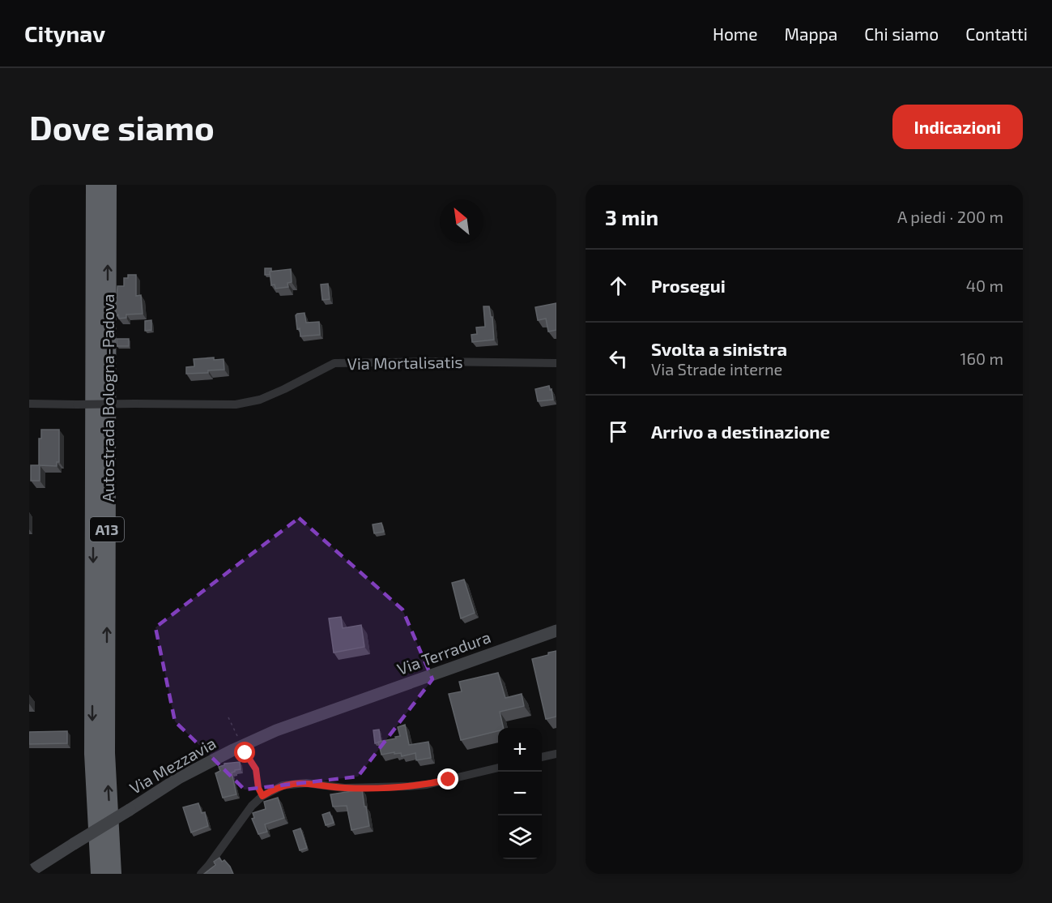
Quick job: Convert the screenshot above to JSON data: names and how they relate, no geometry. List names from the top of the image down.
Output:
{
  "streets": {
    "highway": ["Autostrada Bologna-Padova", "A13"],
    "main road": ["Via Terradura", "Via Mezzavia"],
    "street": ["Via Mortalisatis"]
  },
  "crossings": [
    ["Via Terradura", "Via Mezzavia"]
  ],
  "north": "top left",
  "page": {
    "header": "Citynav",
    "nav": [
      "Home",
      "Mappa",
      "Chi siamo",
      "Contatti"
    ],
    "buttons": "Indicazioni",
    "title": "Dove siamo",
    "heading": ["3 min", "A piedi · 200 m"],
    "list": [
      ["Prosegui", "40 m"],
      ["Svolta a sinistra", "Via Strade interne", "160 m"],
      "Arrivo a destinazione"
    ],
    "map_buttons": ["+", "−"]
  }
}
